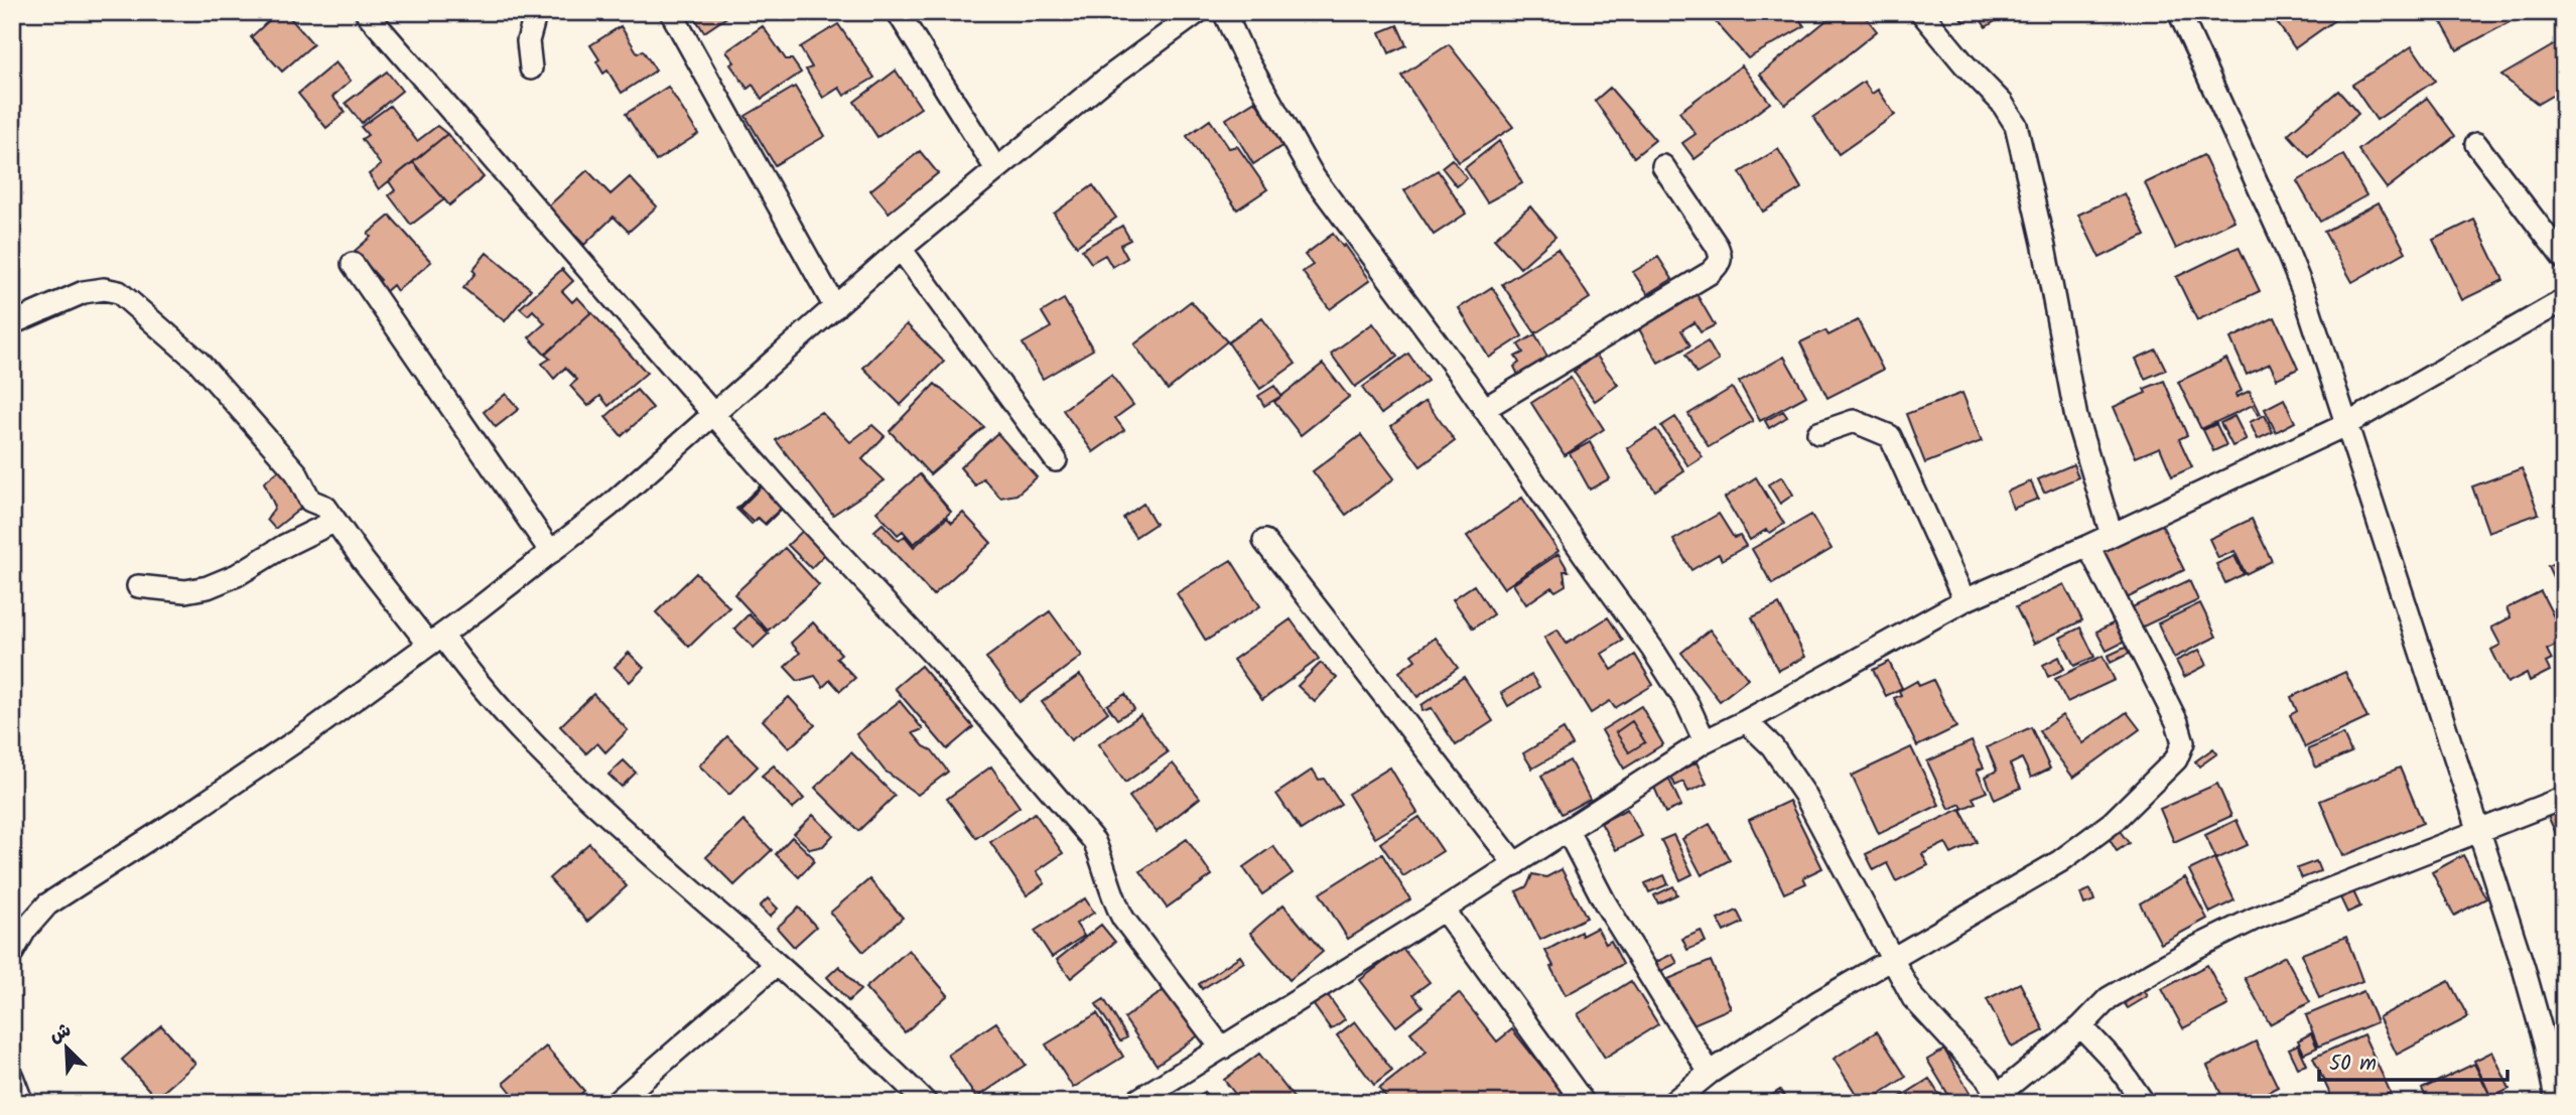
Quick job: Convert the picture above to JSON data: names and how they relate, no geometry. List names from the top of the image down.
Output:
{
  "scale_bar": "50 m",
  "north": "top left"
}
